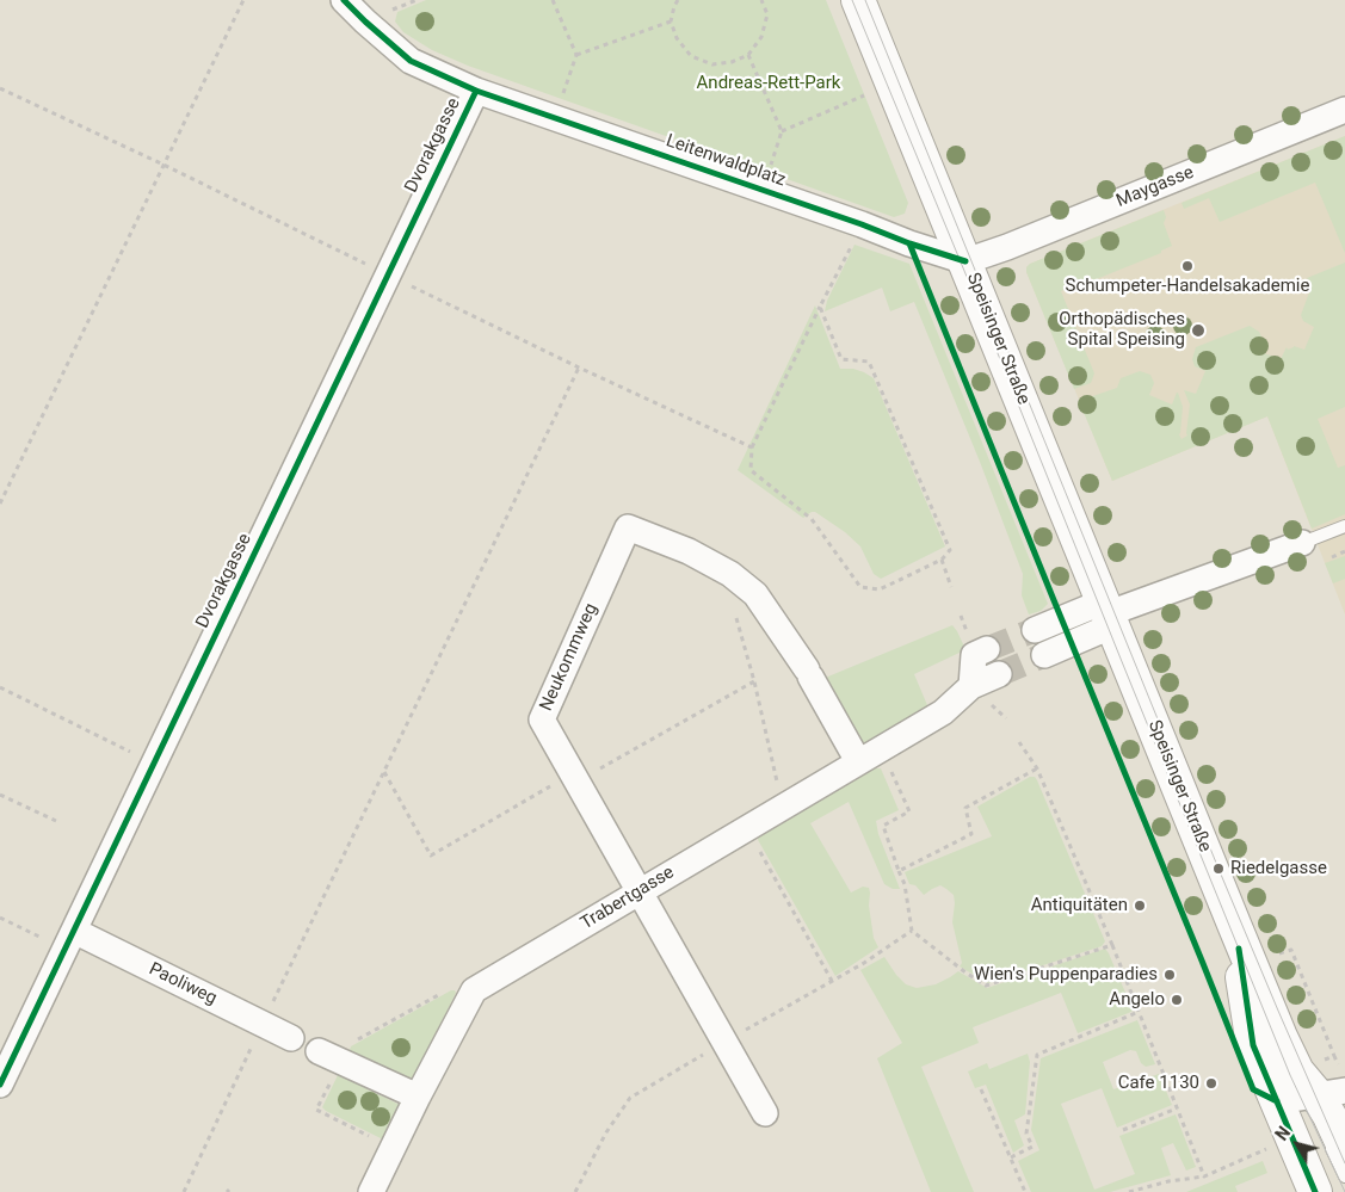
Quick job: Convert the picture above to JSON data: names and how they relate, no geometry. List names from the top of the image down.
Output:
{
  "streets": {
    "main road": ["Speisinger Straße"],
    "street": [
      "Dvorakgasse",
      "Leitenwaldplatz",
      "Maygasse",
      "Neukommweg",
      "Trabertgasse",
      "Paoliweg"
    ]
  },
  "crossings": [
    ["Dvorakgasse", "Leitenwaldplatz"],
    ["Dvorakgasse", "Paoliweg"],
    ["Leitenwaldplatz", "Maygasse"],
    ["Leitenwaldplatz", "Speisinger Straße"],
    ["Maygasse", "Speisinger Straße"],
    ["Neukommweg", "Trabertgasse"]
  ],
  "parks": ["Andreas-Rett-Park"],
  "places": [
    "Schumpeter-Handelsakademie",
    "Orthopädisches Spital Speising",
    "Riedelgasse",
    "Antiquitäten",
    "Wien's Puppenparadies",
    "Angelo",
    "Cafe 1130"
  ],
  "north": "top left"
}
